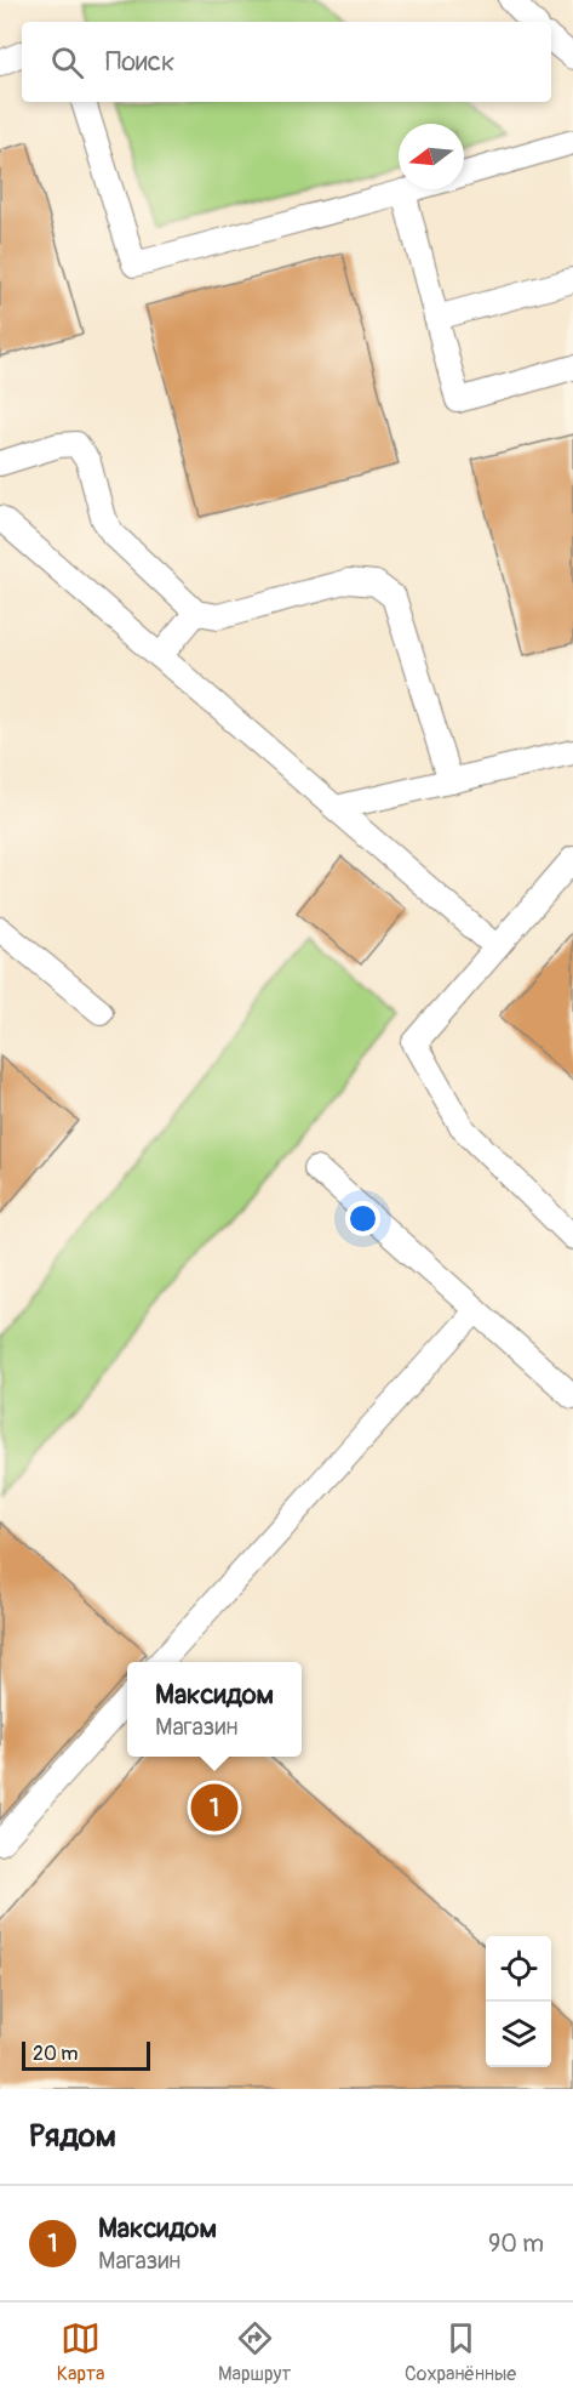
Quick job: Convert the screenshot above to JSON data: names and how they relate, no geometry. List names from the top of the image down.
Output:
{
  "scale_bar": "20 m",
  "north": "left",
  "page": {
    "search": "Поиск",
    "popup": ["Максидом", "Магазин"],
    "pins": "1",
    "scale": "20 m",
    "heading": "Рядом",
    "list": [
      {
        "mark": "1",
        "name": "Максидом",
        "note": "Магазин",
        "value": "90 m"
      }
    ],
    "nav": ["Карта", "Маршрут", "Сохранённые"]
  }
}
